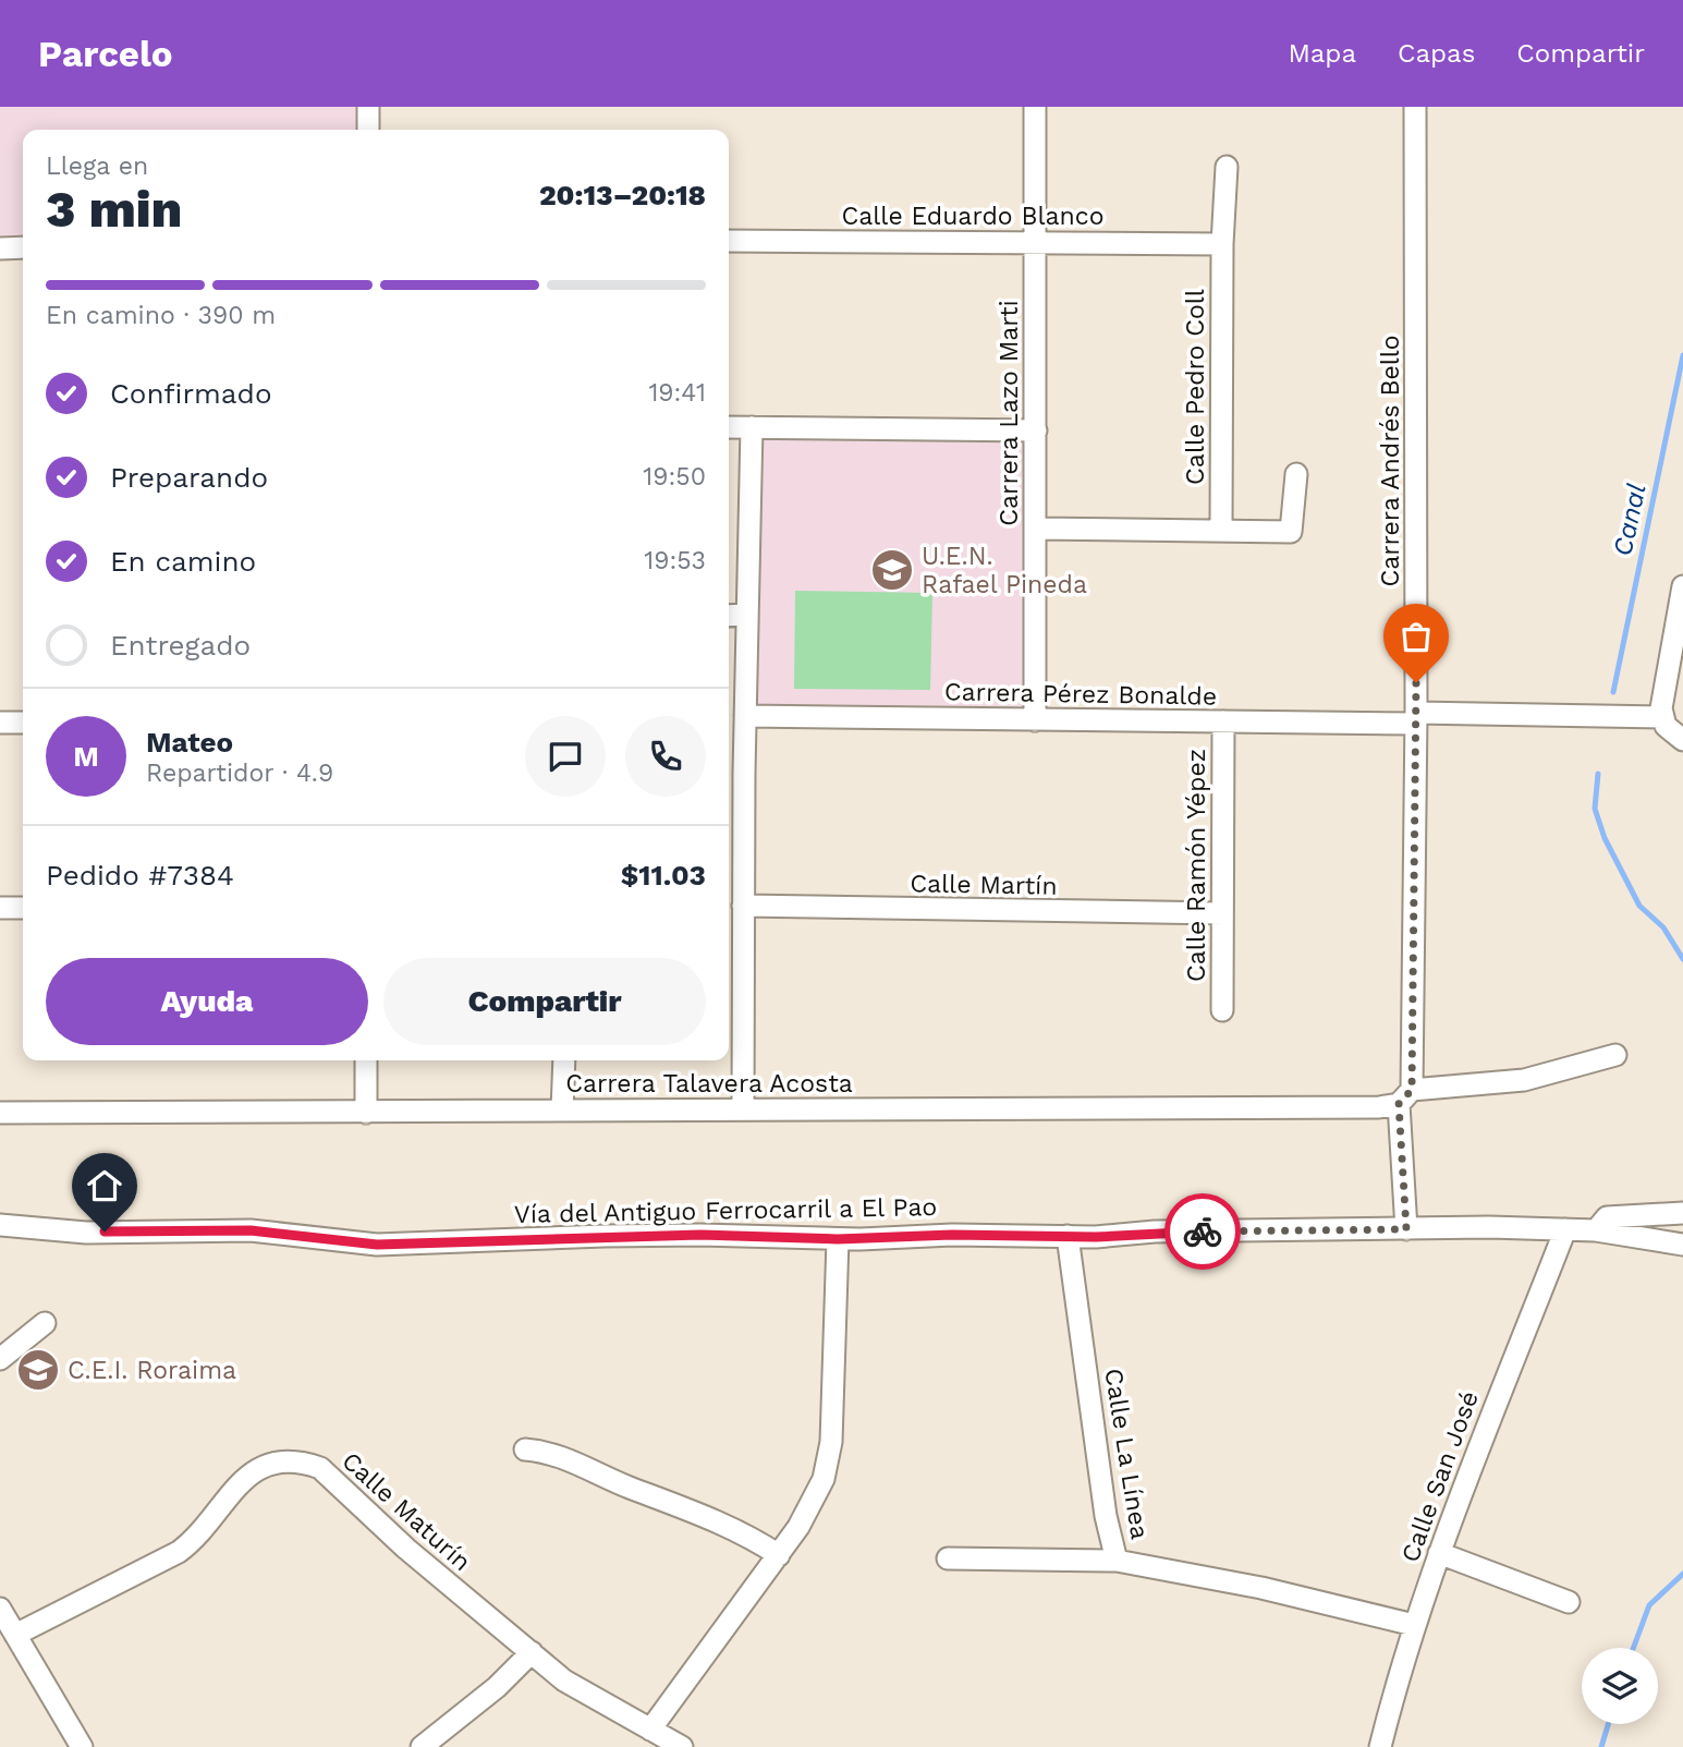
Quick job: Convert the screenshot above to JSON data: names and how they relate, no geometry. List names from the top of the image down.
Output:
{
  "streets": {
    "street": [
      "Calle Eduardo Blanco",
      "Calle Pedro Coll",
      "Carrera Lazo Marti",
      "Carrera Andrés Bello",
      "Carrera Pérez Bonalde",
      "Calle Ramón Yépez",
      "Calle Martín",
      "Carrera Talavera Acosta",
      "Vía del Antiguo Ferrocarril a El Pao",
      "Calle La Línea",
      "Calle San José",
      "Calle Maturín"
    ]
  },
  "crossings": [
    ["Calle Eduardo Blanco", "Calle Pedro Coll"],
    ["Calle Eduardo Blanco", "Carrera Lazo Marti"],
    ["Carrera Lazo Marti", "Carrera Pérez Bonalde"],
    ["Carrera Andrés Bello", "Carrera Pérez Bonalde"],
    ["Carrera Andrés Bello", "Carrera Talavera Acosta"],
    ["Carrera Andrés Bello", "Vía del Antiguo Ferrocarril a El Pao"],
    ["Carrera Pérez Bonalde", "Calle Ramón Yépez"],
    ["Calle Ramón Yépez", "Calle Martín"],
    ["Vía del Antiguo Ferrocarril a El Pao", "Calle La Línea"],
    ["Vía del Antiguo Ferrocarril a El Pao", "Calle San José"],
    ["Calle La Línea", "Calle San José"]
  ],
  "water": ["Canal"],
  "places": {
    "school or university": ["U.E.N. Rafael Pineda", "C.E.I. Roraima"]
  },
  "page": {
    "header": "Parcelo",
    "nav": ["Mapa", "Capas", "Compartir"],
    "heading": ["3 min", "Llega en", "20:13–20:18"],
    "panel": [
      "Mateo",
      "Repartidor · 4.9",
      "Pedido #7384",
      "$11.03"
    ],
    "bar": "En camino · 390 m",
    "list": [
      ["Confirmado", "19:41"],
      ["Preparando", "19:50"],
      ["En camino", "19:53"],
      "Entregado"
    ],
    "round": "M",
    "buttons": ["Ayuda", "Compartir"]
  }
}
